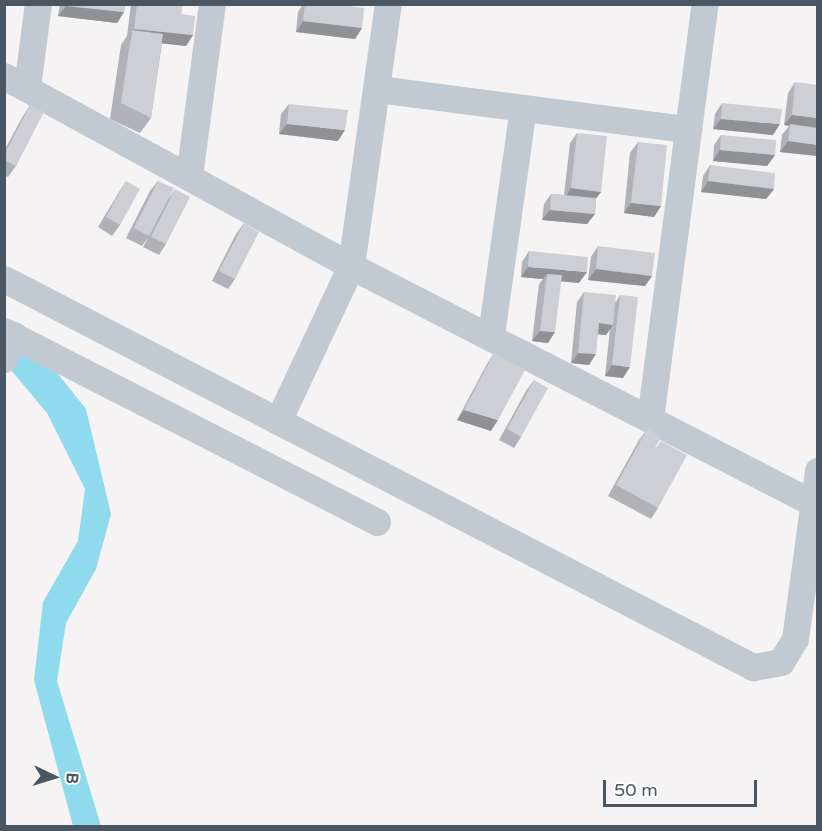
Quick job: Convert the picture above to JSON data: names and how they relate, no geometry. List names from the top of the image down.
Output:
{
  "scale_bar": "50 m",
  "north": "right"
}
